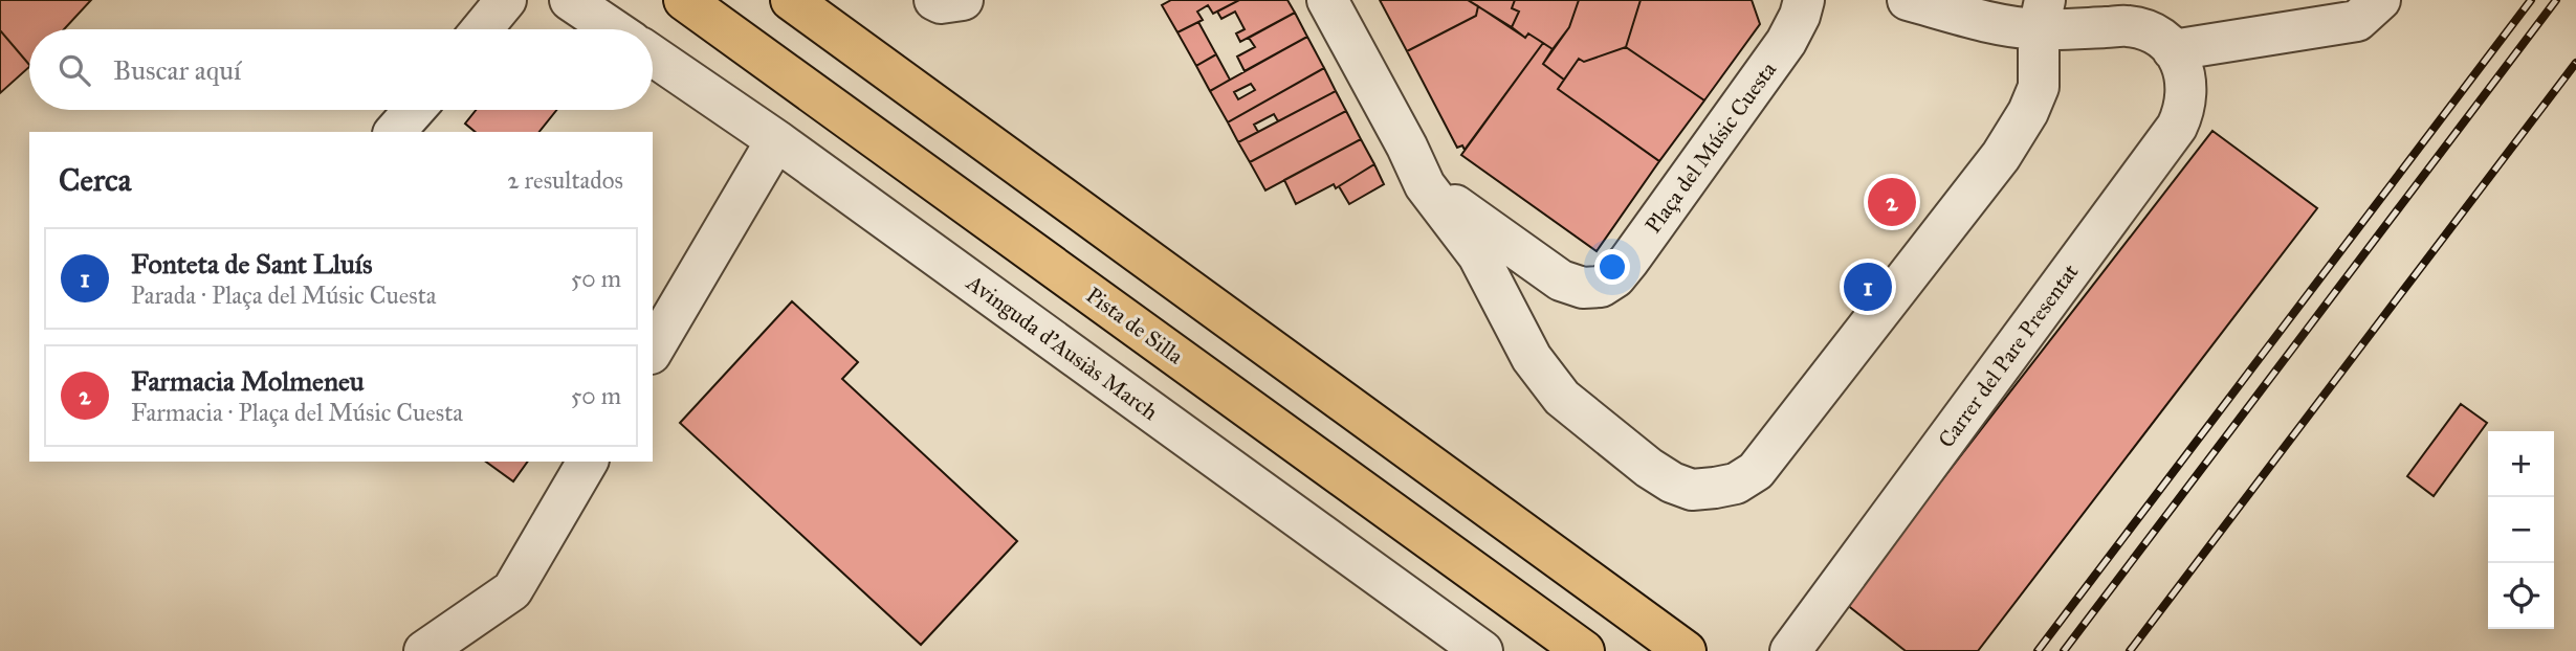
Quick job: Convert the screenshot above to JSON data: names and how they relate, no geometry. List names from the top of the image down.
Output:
{
  "streets": {
    "highway": ["Pista de Silla"],
    "street": ["Plaça del Músic Cuesta", "Avinguda d'Ausiàs March", "Carrer del Pare Presentat"]
  },
  "page": {
    "search": "Buscar aquí",
    "heading": ["Cerca", "2 resultados"],
    "pins": ["2", "1"],
    "list": [
      {
        "mark": "1",
        "name": "Fonteta de Sant Lluís",
        "note": "Parada · Plaça del Músic Cuesta",
        "value": "50 m"
      },
      {
        "mark": "2",
        "name": "Farmacia Molmeneu",
        "note": "Farmacia · Plaça del Músic Cuesta",
        "value": "50 m"
      }
    ],
    "map_buttons": ["+", "−"]
  }
}
